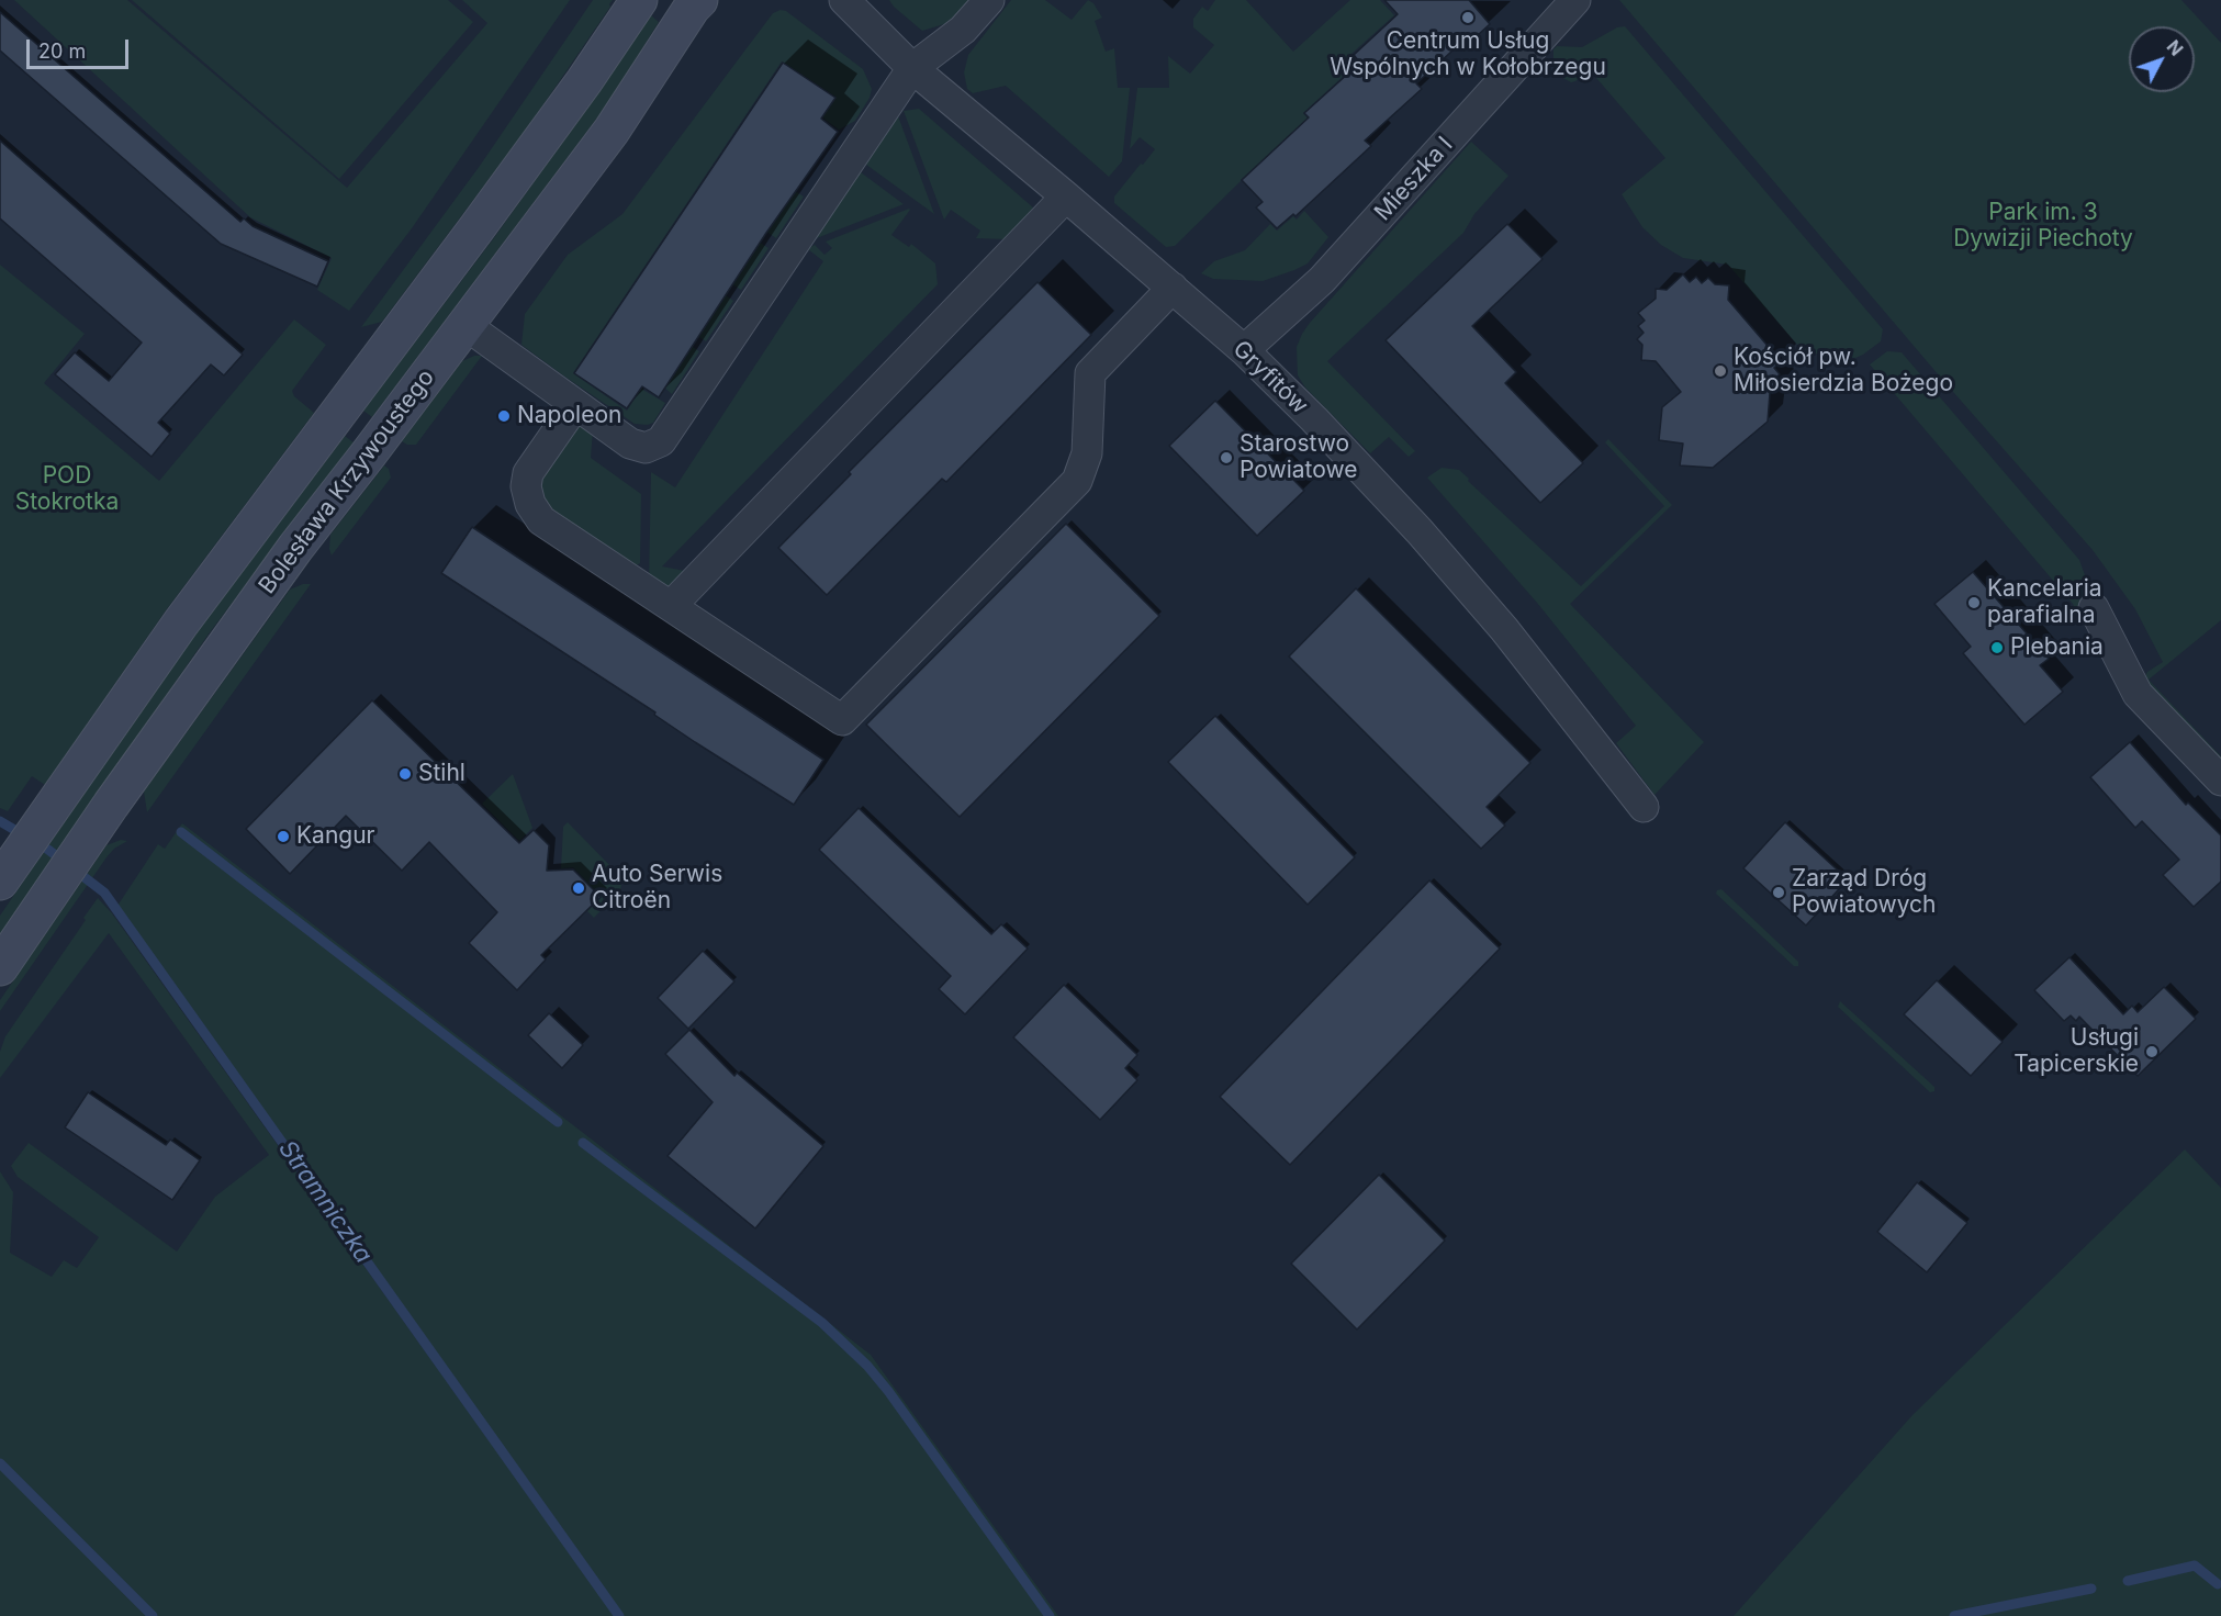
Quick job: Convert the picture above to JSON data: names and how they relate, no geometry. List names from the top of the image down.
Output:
{
  "streets": {
    "main road": ["Bolesława Krzywoustego"],
    "street": ["Mieszka I", "Gryfitów"]
  },
  "crossings": [
    ["Mieszka I", "Gryfitów"]
  ],
  "water": ["Stramniczka"],
  "parks": ["Park im. 3 Dywizji Piechoty", "POD Stokrotka"],
  "places": [
    "Centrum Usług Wspólnych w Kołobrzegu",
    "Kościół pw. Miłosierdzia Bożego",
    "Napoleon",
    "Starostwo Powiatowe",
    "Kancelaria parafialna",
    "Plebania",
    "Stihl",
    "Kangur",
    "Auto Serwis Citroën",
    "Zarząd Dróg Powiatowych",
    "Usługi Tapicerskie"
  ],
  "scale_bar": "20 m",
  "north": "top right"
}
